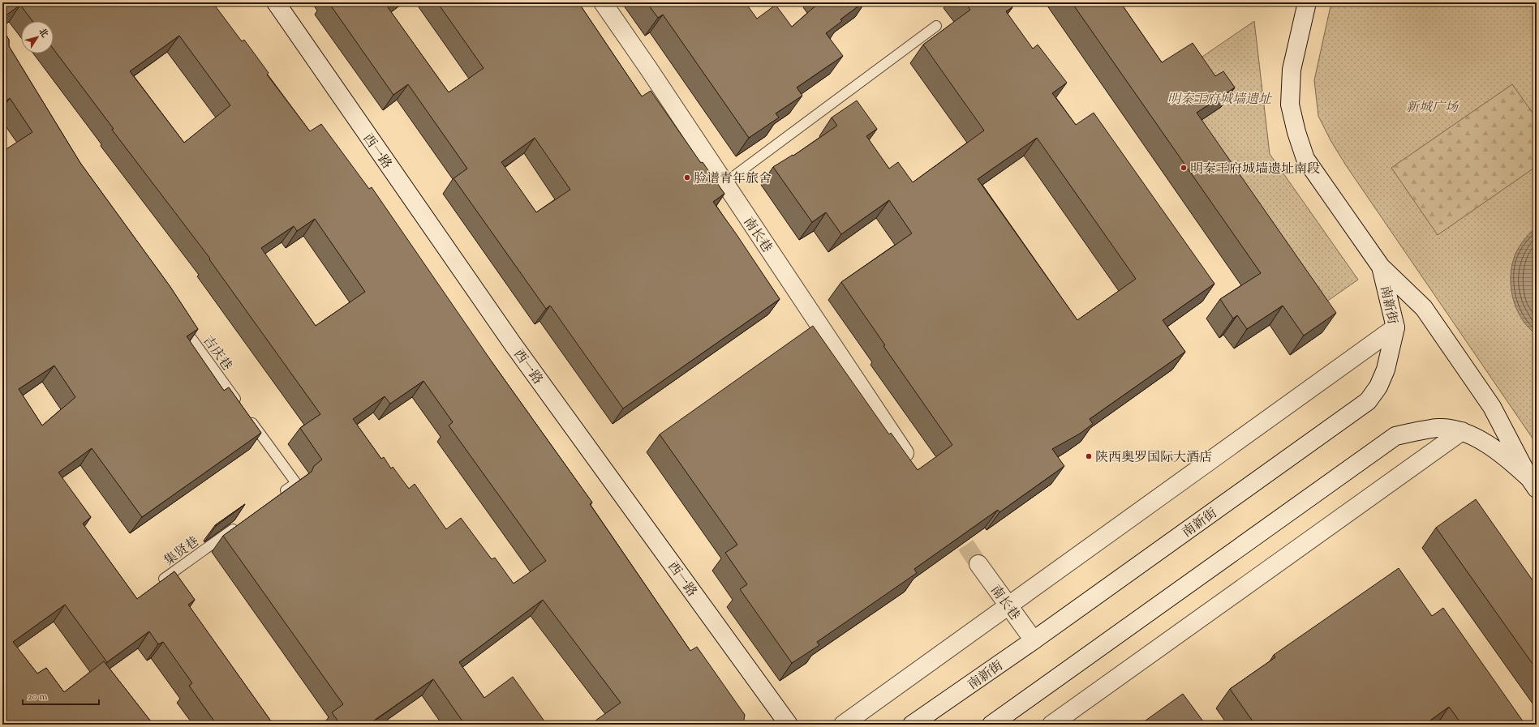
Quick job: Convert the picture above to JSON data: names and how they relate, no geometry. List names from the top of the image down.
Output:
{
  "streets": {
    "street": ["西一路", "南长巷", "南新街"],
    "lane": ["吉庆巷", "集贤巷"]
  },
  "crossings": [
    ["南长巷", "南新街"]
  ],
  "parks": ["明秦王府城墙遗址", "新城广场"],
  "places": ["明秦王府城墙遗址南段", "脸谱青年旅舍", "陕西奥罗国际大酒店"],
  "scale_bar": "20 m",
  "north": "top right"
}
